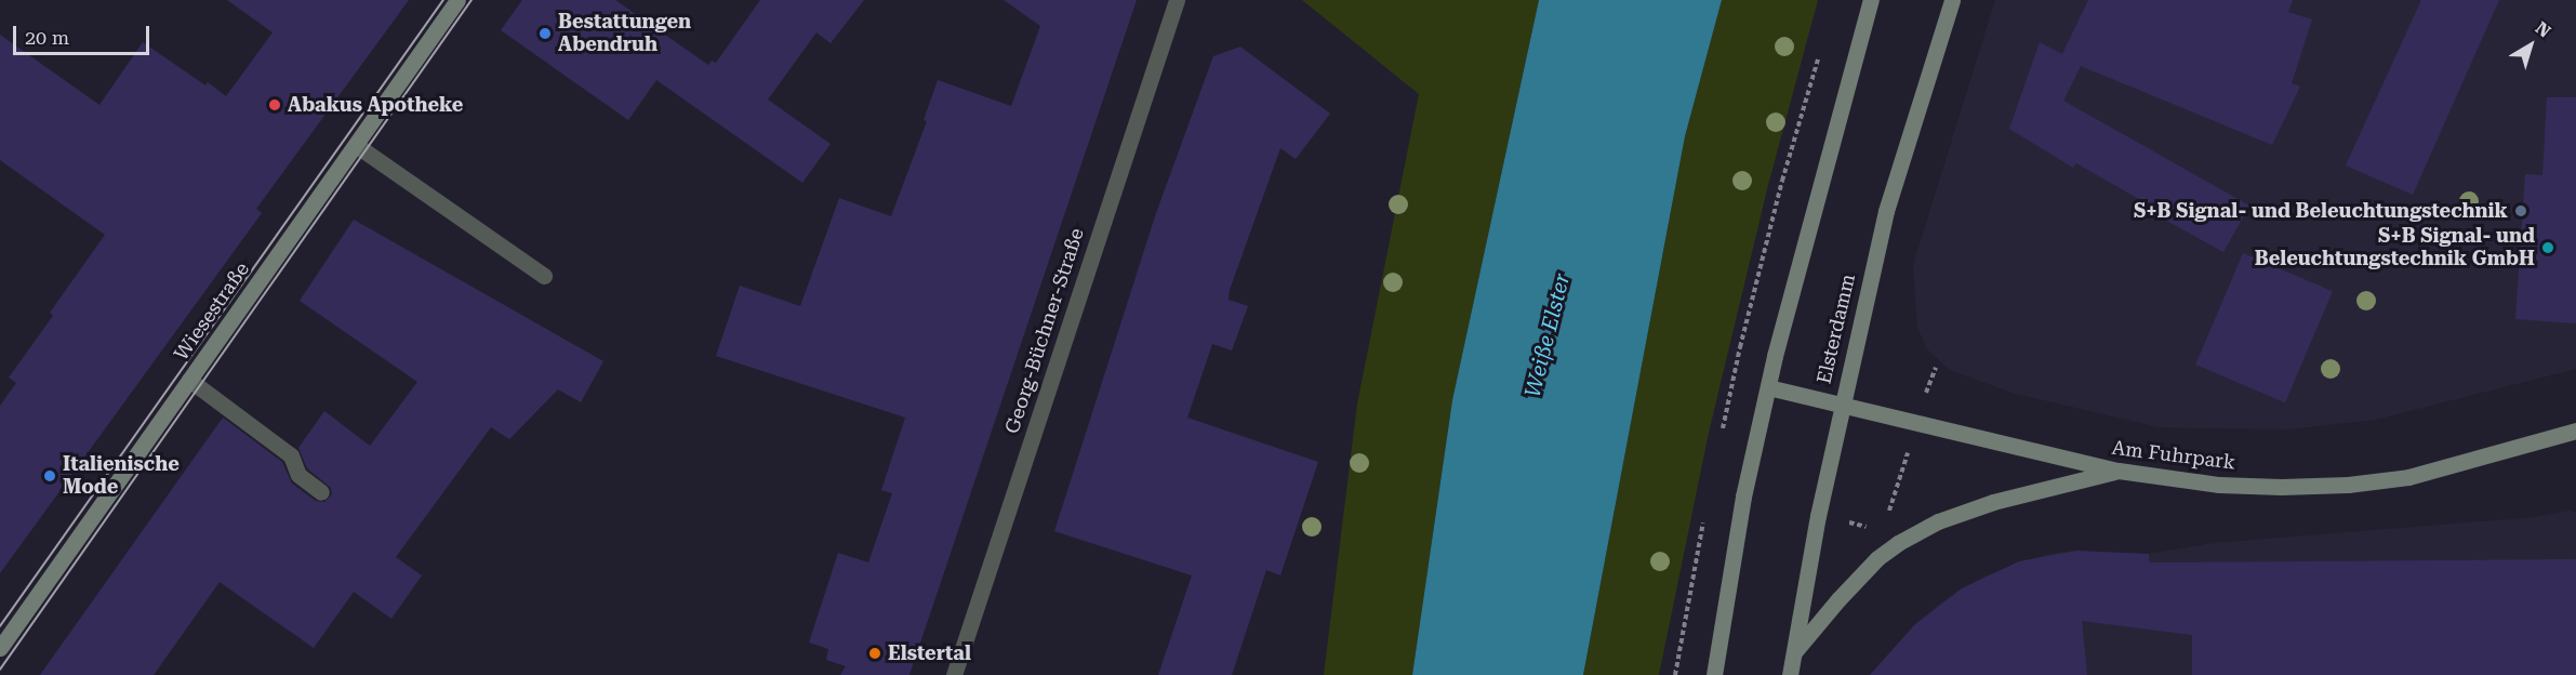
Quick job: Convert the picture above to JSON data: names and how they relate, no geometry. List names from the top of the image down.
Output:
{
  "streets": {
    "street": [
      "Wiesestraße",
      "Elsterdamm",
      "Georg-Büchner-Straße",
      "Am Fuhrpark"
    ]
  },
  "crossings": [
    ["Elsterdamm", "Am Fuhrpark"]
  ],
  "water": ["Weiße Elster"],
  "places": [
    "Bestattungen Abendruh",
    "Abakus Apotheke",
    "S+B Signal- und Beleuchtungstechnik",
    "S+B Signal- und Beleuchtungstechnik GmbH",
    "Italienische Mode",
    "Elstertal"
  ],
  "scale_bar": "20 m",
  "north": "top right"
}
